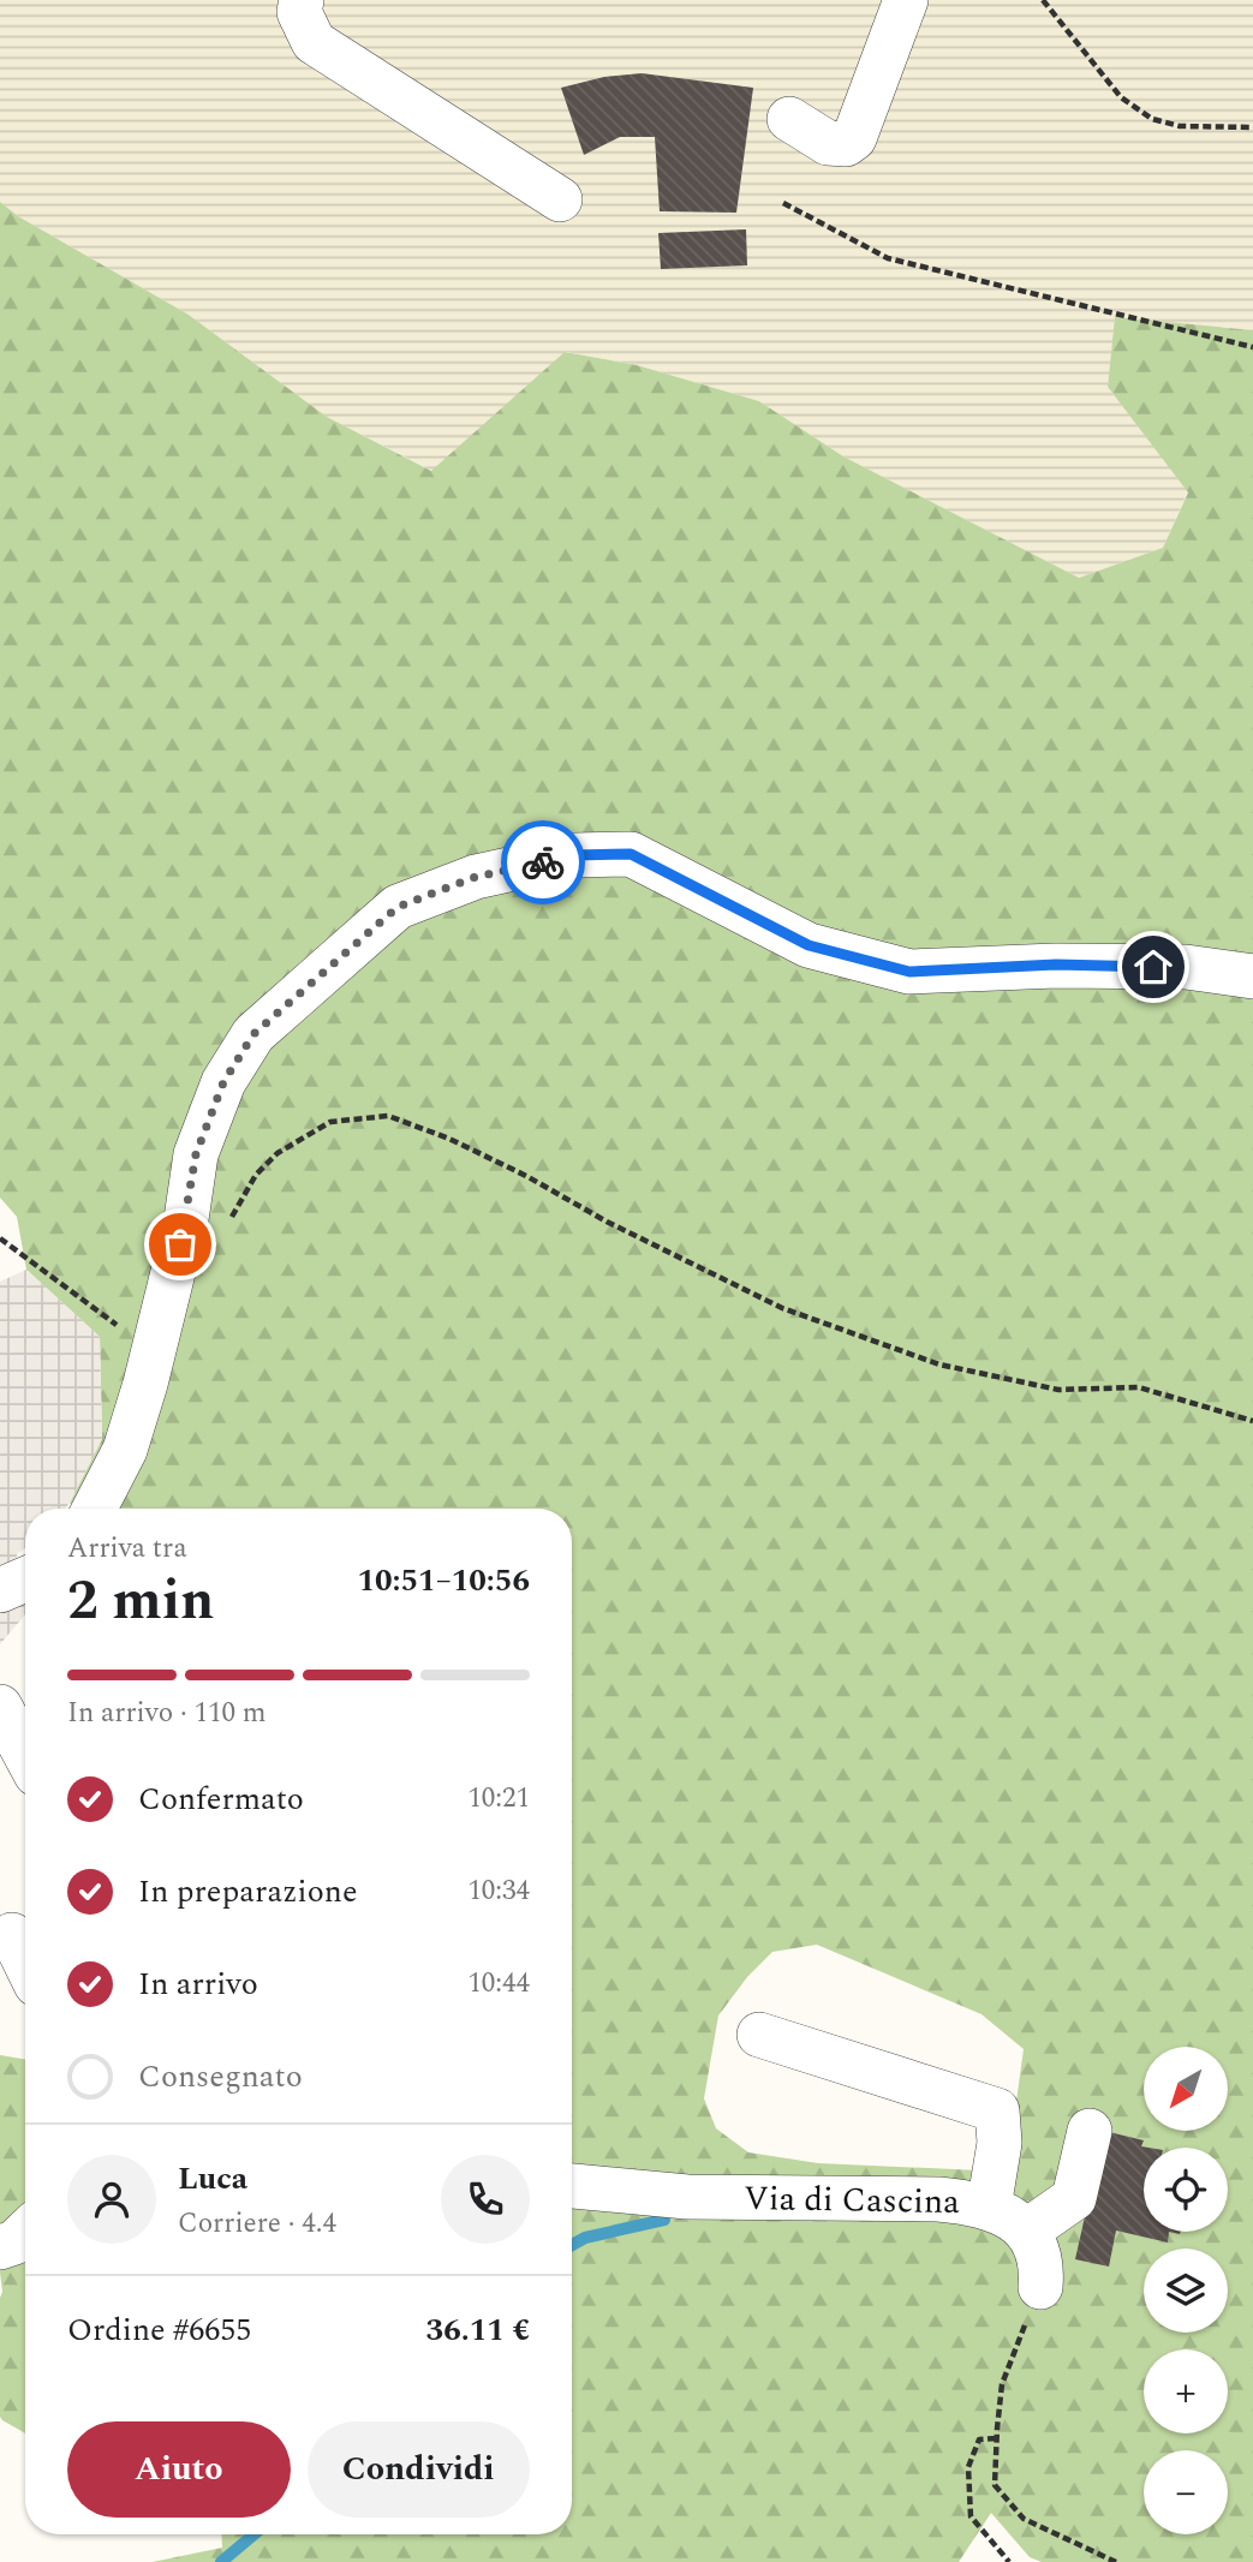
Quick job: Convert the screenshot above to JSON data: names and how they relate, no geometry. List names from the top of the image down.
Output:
{
  "streets": {
    "street": ["Via di Cascina"]
  },
  "north": "bottom left",
  "page": {
    "heading": ["2 min", "Arriva tra", "10:51–10:56"],
    "panel": [
      "Luca",
      "Corriere · 4.4",
      "Ordine #6655",
      "36.11 €"
    ],
    "bar": "In arrivo · 110 m",
    "list": [
      ["Confermato", "10:21"],
      ["In preparazione", "10:34"],
      ["In arrivo", "10:44"],
      "Consegnato"
    ],
    "map_buttons": ["+", "−"],
    "buttons": ["Aiuto", "Condividi"]
  }
}
